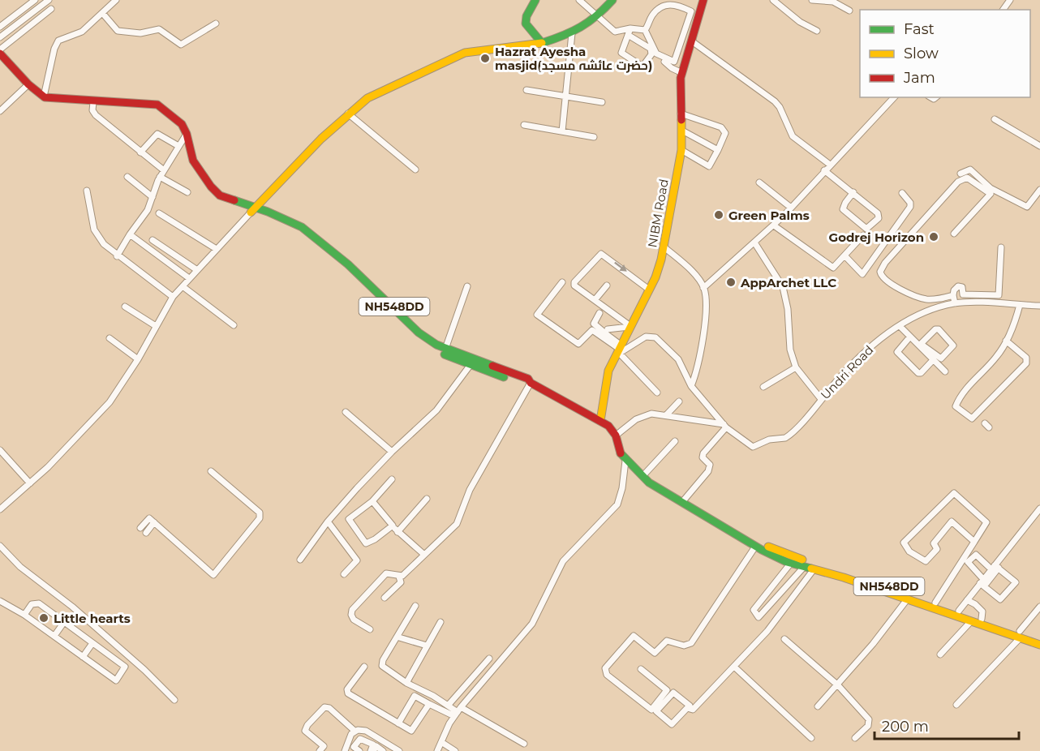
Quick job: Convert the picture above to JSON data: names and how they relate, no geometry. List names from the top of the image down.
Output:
{
  "streets": {
    "main road": ["NIBM Road", "NH548DD"],
    "street": ["Undri Road"]
  },
  "crossings": [
    ["NIBM Road", "NH548DD"],
    ["NIBM Road", "Undri Road"],
    ["NH548DD", "Undri Road"]
  ],
  "places": [
    "Hazrat Ayesha masjid(حضرت عائشہ مسجد)",
    "Green Palms",
    "Godrej Horizon",
    "AppArchet LLC",
    "Little hearts"
  ],
  "legend": ["Fast", "Slow", "Jam"],
  "scale_bar": "200 m"
}
